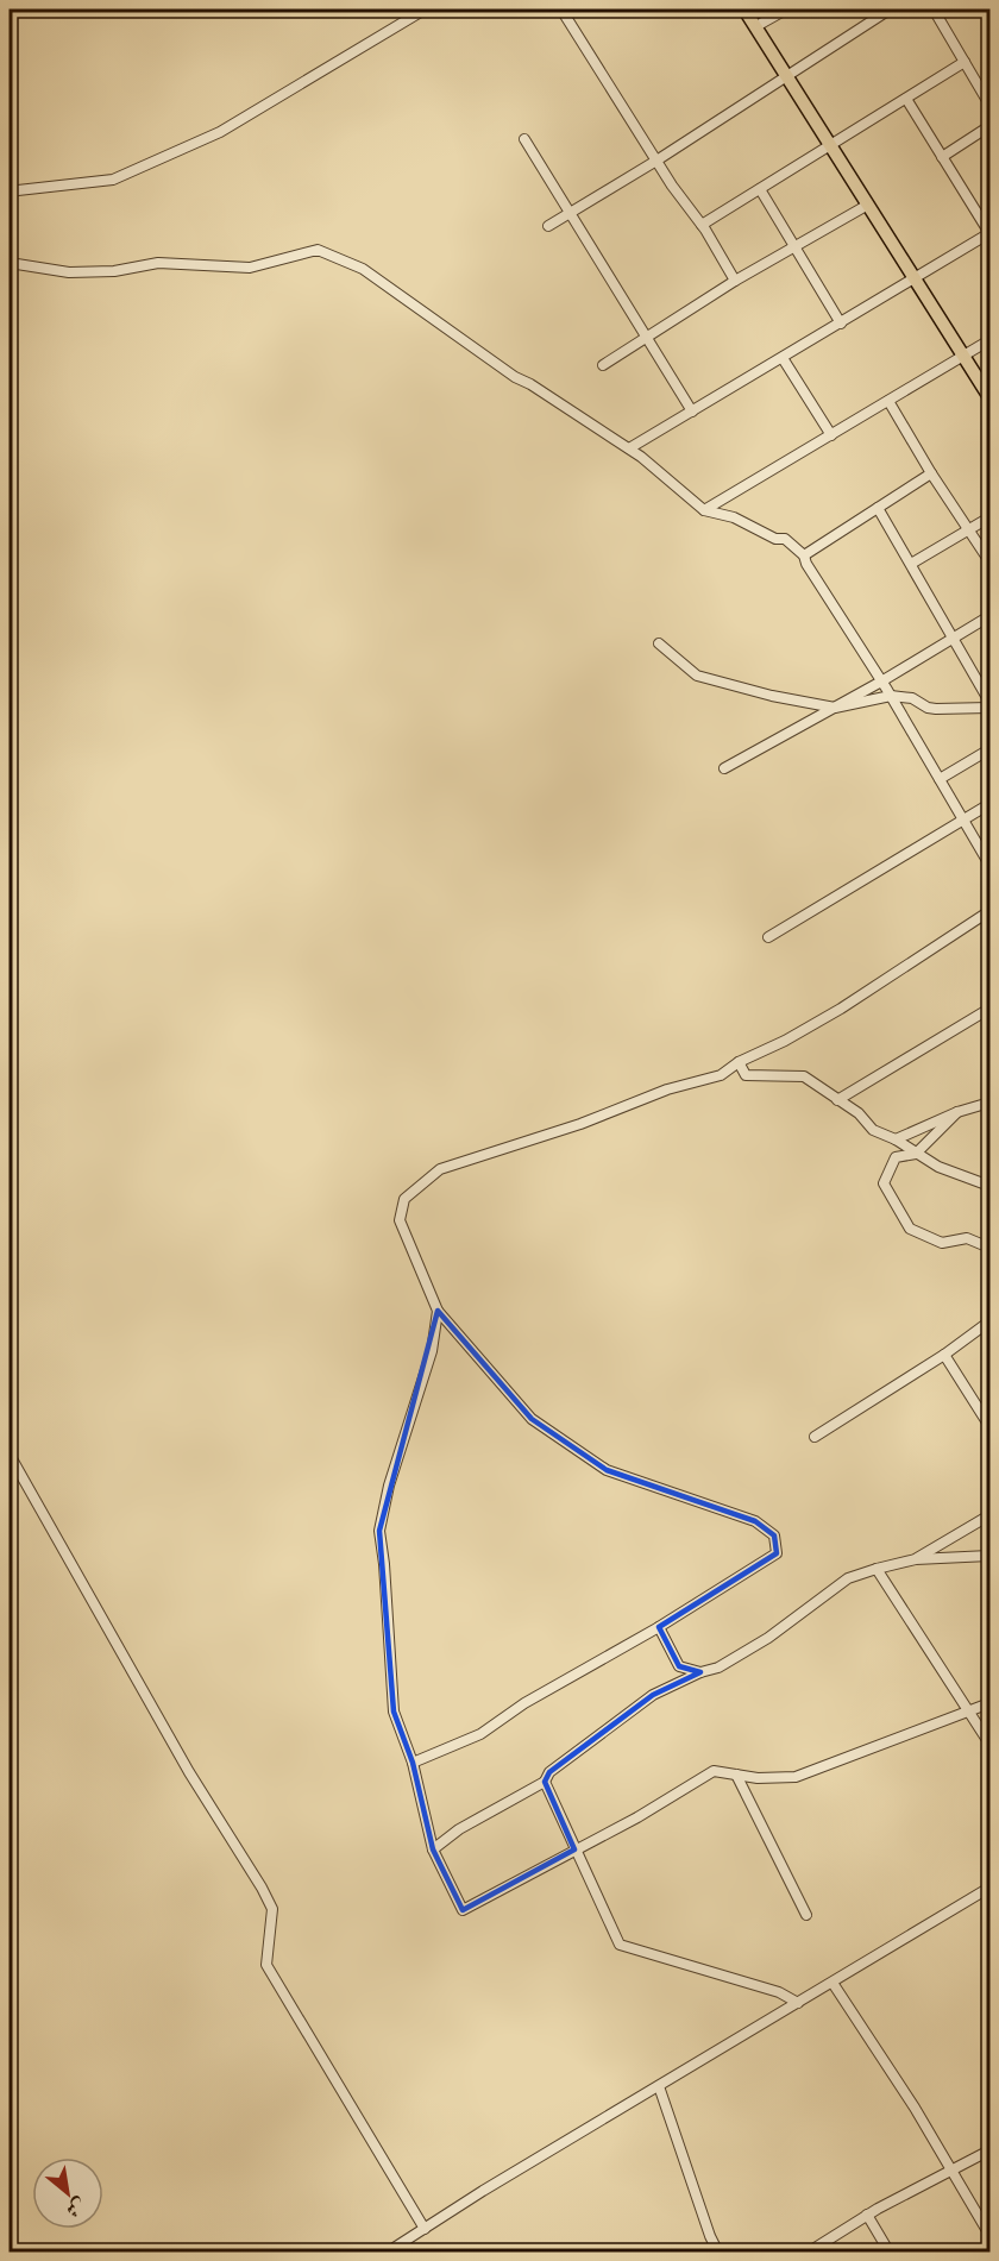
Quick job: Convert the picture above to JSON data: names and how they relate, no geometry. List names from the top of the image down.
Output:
{
  "north": "bottom right"
}
